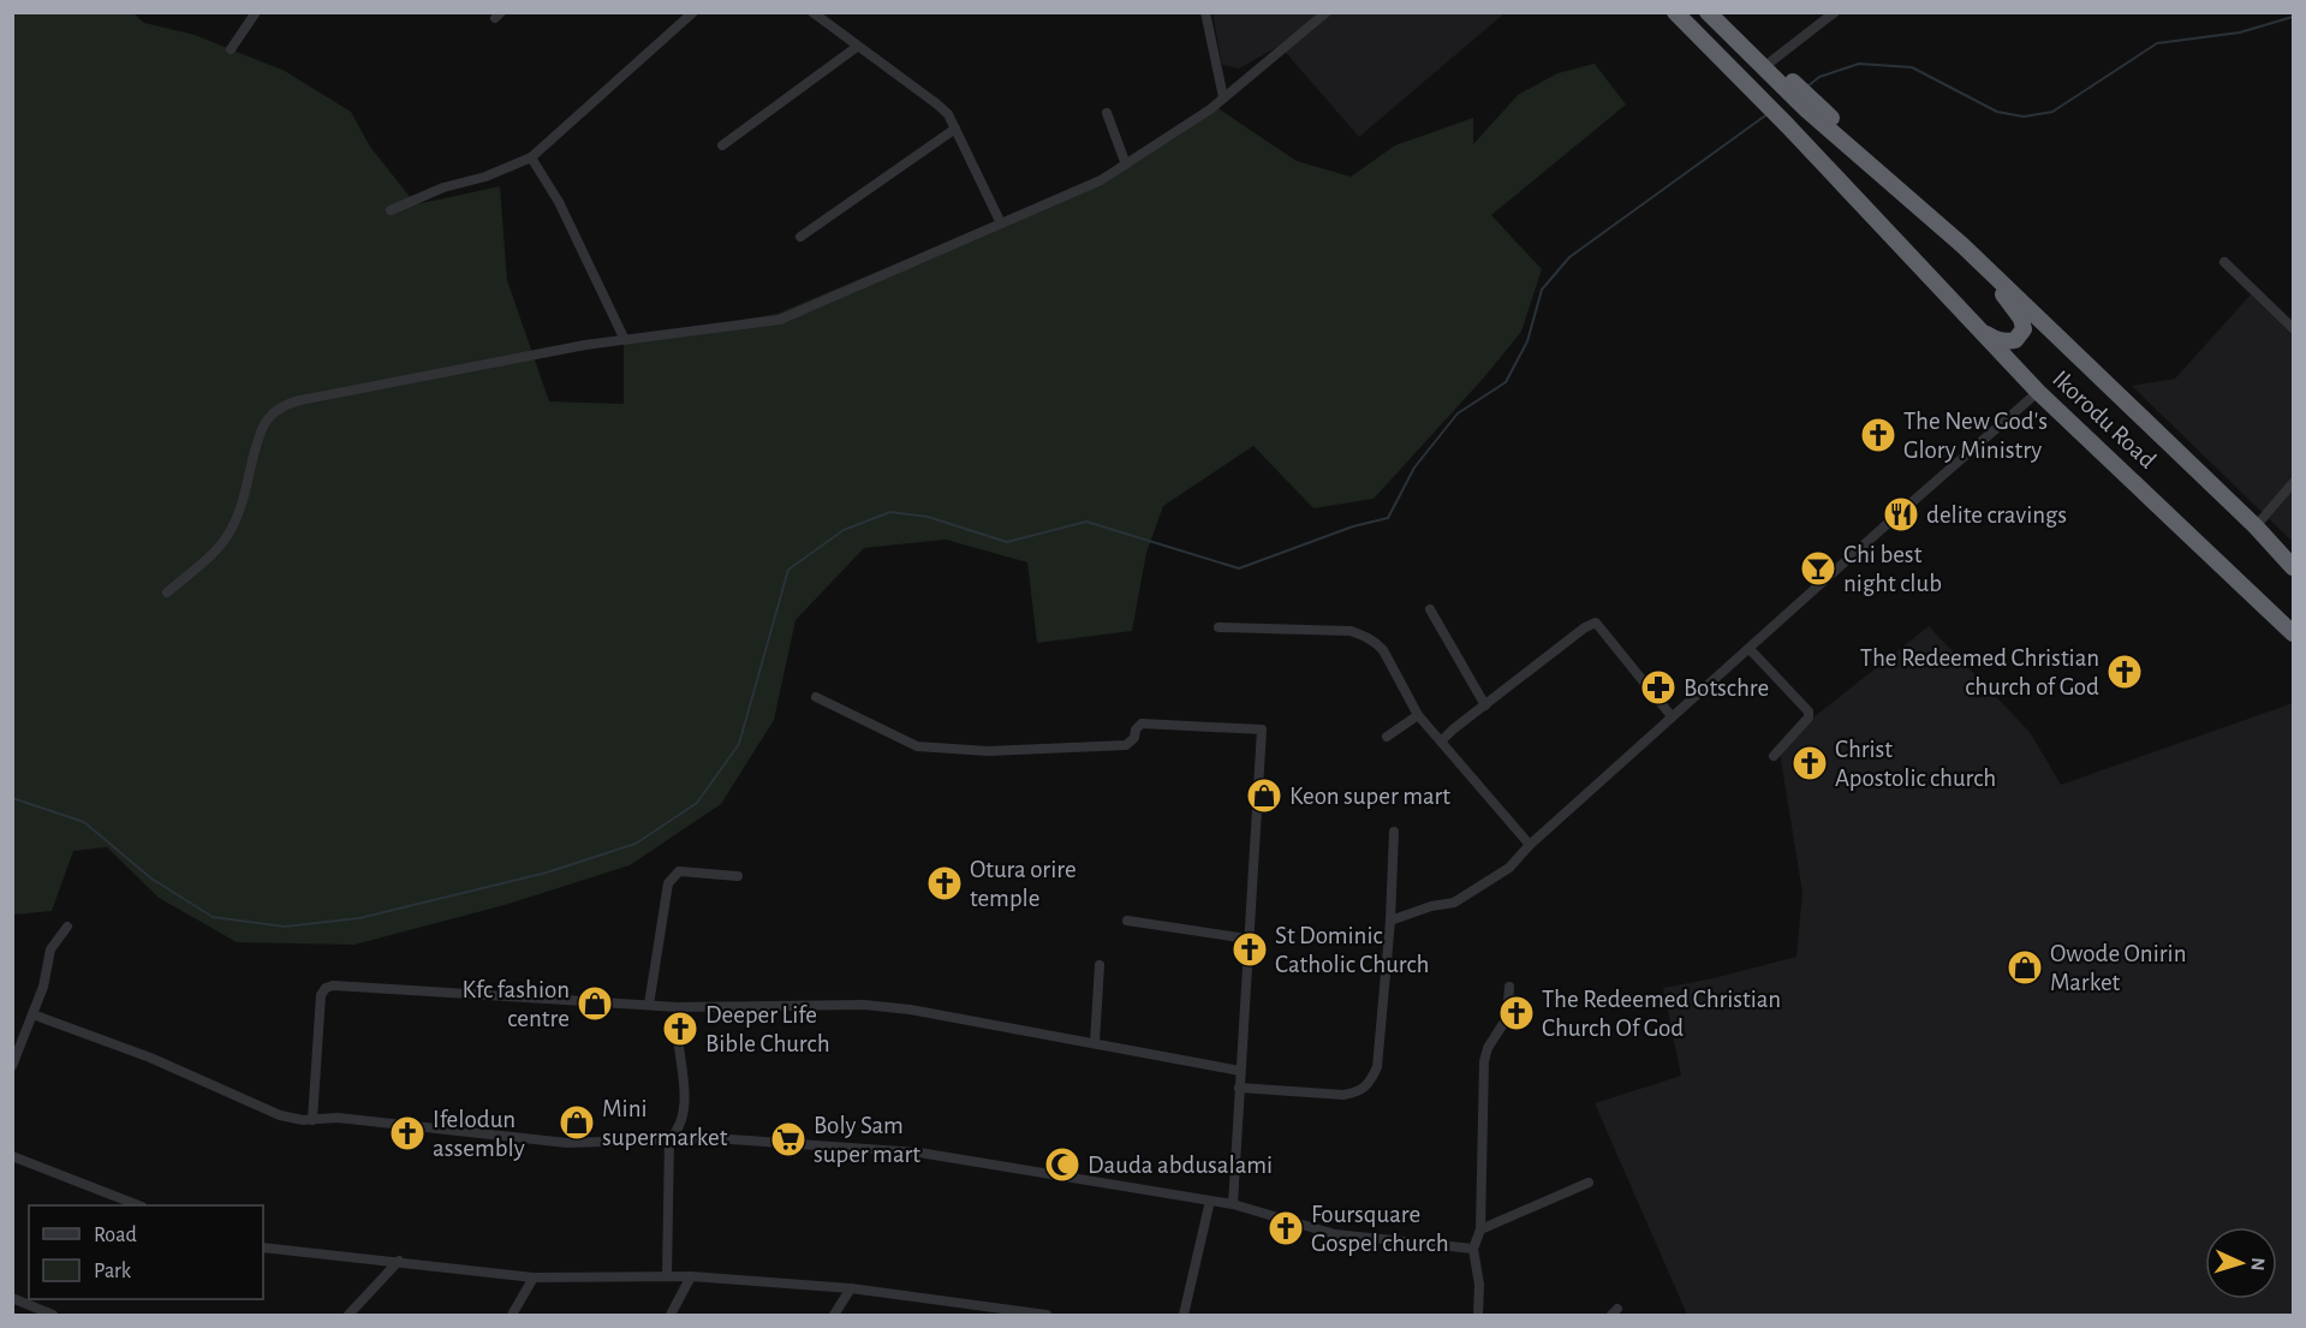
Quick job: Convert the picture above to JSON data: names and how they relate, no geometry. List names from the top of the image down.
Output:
{
  "streets": {
    "highway": ["Ikorodu Road"]
  },
  "places": {
    "church": [
      "The New God's Glory Ministry",
      "The Redeemed Christian church of God",
      "Christ Apostolic church",
      "Otura orire temple",
      "St Dominic Catholic Church",
      "The Redeemed Christian Church Of God",
      "Deeper Life Bible Church",
      "Ifelodun assembly",
      "Foursquare Gospel church"
    ],
    "restaurant": ["delite cravings"],
    "bar": ["Chi best night club"],
    "pharmacy": ["Botschre"],
    "shop": [
      "Keon super mart",
      "Owode Onirin Market",
      "Kfc fashion centre",
      "Mini supermarket"
    ],
    "supermarket": ["Boly Sam super mart"],
    "mosque": ["Dauda abdusalami"]
  },
  "legend": ["Road", "Park"],
  "north": "right"
}
